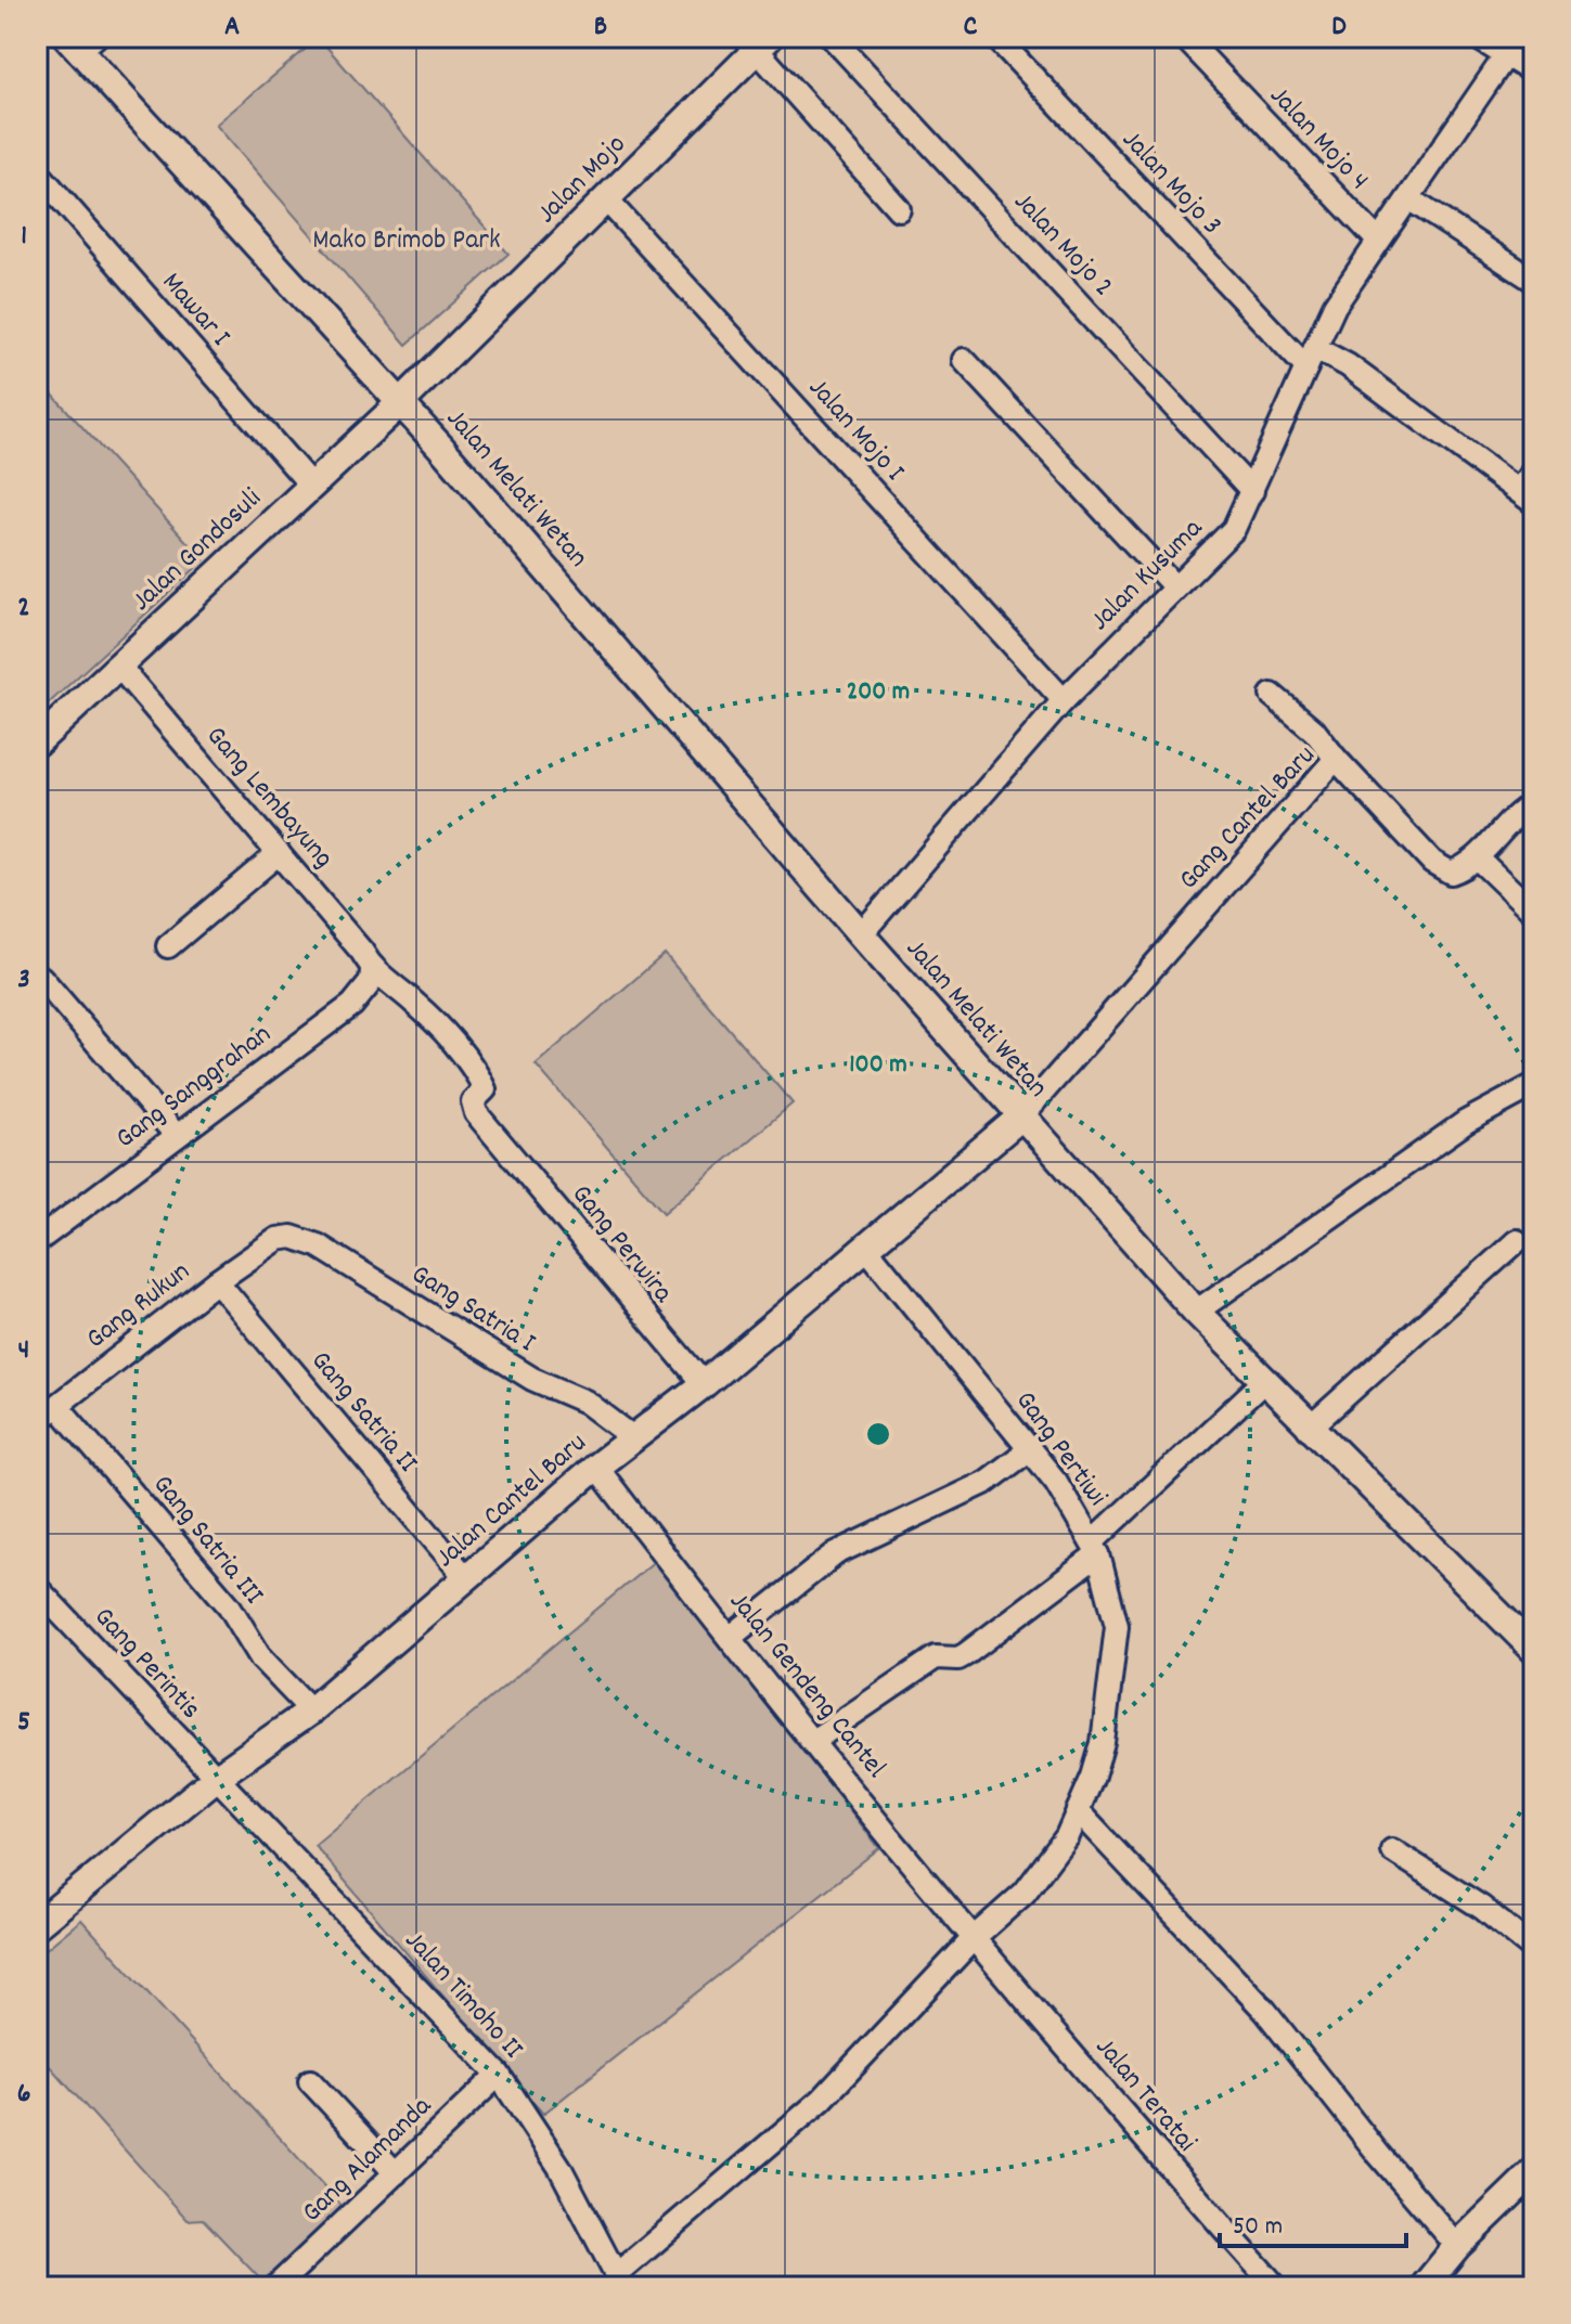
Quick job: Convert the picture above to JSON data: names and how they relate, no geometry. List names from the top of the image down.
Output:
{
  "streets": {
    "street": [
      "Jalan Mojo 4",
      "Jalan Mojo",
      "Jalan Mojo 3",
      "Jalan Mojo 2",
      "Mawar I",
      "Jalan Mojo I",
      "Jalan Melati Wetan",
      "Jalan Gondosuli",
      "Jalan Kusuma",
      "Gang Lembayung",
      "Gang Cantel Baru",
      "Gang Sanggrahan",
      "Gang Perwira",
      "Gang Rukun",
      "Gang Satria I",
      "Gang Satria II",
      "Gang Pertiwi",
      "Jalan Cantel Baru",
      "Gang Satria III",
      "Gang Perintis",
      "Jalan Gendeng Cantel",
      "Jalan Timoho II",
      "Jalan Teratai",
      "Gang Alamanda"
    ]
  },
  "crossings": [
    ["Jalan Mojo 4", "Jalan Kusuma"],
    ["Jalan Mojo", "Jalan Mojo I"],
    ["Jalan Mojo", "Jalan Melati Wetan"],
    ["Jalan Mojo", "Jalan Gondosuli"],
    ["Jalan Mojo 3", "Jalan Kusuma"],
    ["Jalan Mojo 2", "Jalan Kusuma"],
    ["Mawar I", "Jalan Gondosuli"],
    ["Jalan Mojo I", "Jalan Kusuma"],
    ["Jalan Melati Wetan", "Jalan Gondosuli"],
    ["Jalan Melati Wetan", "Jalan Kusuma"],
    ["Jalan Melati Wetan", "Gang Cantel Baru"],
    ["Jalan Melati Wetan", "Jalan Cantel Baru"],
    ["Jalan Gondosuli", "Gang Lembayung"],
    ["Gang Lembayung", "Gang Sanggrahan"],
    ["Gang Lembayung", "Gang Perwira"],
    ["Gang Cantel Baru", "Jalan Cantel Baru"],
    ["Gang Perwira", "Jalan Cantel Baru"],
    ["Gang Rukun", "Gang Satria I"],
    ["Gang Rukun", "Gang Satria II"],
    ["Gang Rukun", "Gang Satria III"],
    ["Gang Satria I", "Jalan Cantel Baru"],
    ["Gang Satria II", "Jalan Cantel Baru"],
    ["Gang Pertiwi", "Jalan Cantel Baru"],
    ["Gang Pertiwi", "Jalan Gendeng Cantel"],
    ["Gang Pertiwi", "Jalan Timoho II"],
    ["Gang Pertiwi", "Jalan Teratai"],
    ["Jalan Cantel Baru", "Gang Satria III"],
    ["Jalan Cantel Baru", "Gang Perintis"],
    ["Jalan Cantel Baru", "Jalan Gendeng Cantel"],
    ["Jalan Cantel Baru", "Jalan Timoho II"],
    ["Gang Perintis", "Jalan Timoho II"],
    ["Jalan Gendeng Cantel", "Jalan Teratai"],
    ["Jalan Timoho II", "Gang Alamanda"]
  ],
  "parks": ["Mako Brimob Park"],
  "scale_bar": "50 m",
  "grid": {
    "columns": [
      "A",
      "B",
      "C",
      "D"
    ],
    "rows": [
      "1",
      "2",
      "3",
      "4",
      "5",
      "6"
    ]
  },
  "rings": ["200 m", "100 m"]
}
